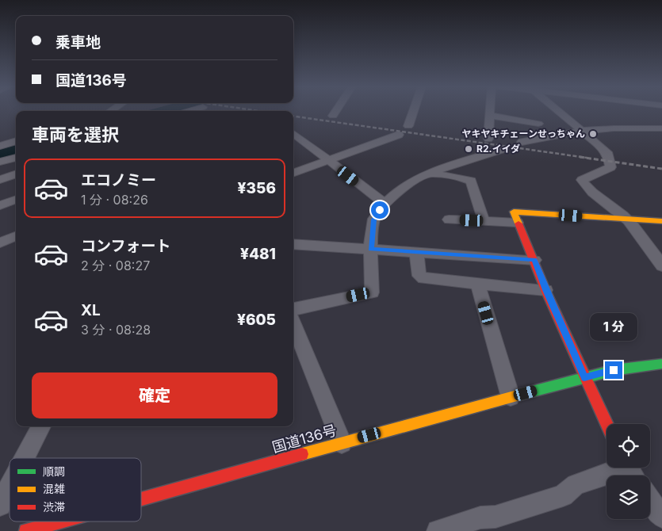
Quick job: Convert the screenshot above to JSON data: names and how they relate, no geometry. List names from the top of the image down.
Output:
{
  "streets": {
    "main road": ["国道136号"]
  },
  "places": ["ヤキヤキチェーンせっちゃん", "R2.イイダ"],
  "legend": ["順調", "混雑", "渋滞"],
  "page": {
    "banner": ["乗車地", "国道136号"],
    "heading": "車両を選択",
    "list": [
      {
        "name": "エコノミー",
        "note": "1 分 · 08:26",
        "value": "¥356"
      },
      {
        "name": "コンフォート",
        "note": "2 分 · 08:27",
        "value": "¥481"
      },
      {
        "name": "XL",
        "note": "3 分 · 08:28",
        "value": "¥605"
      }
    ],
    "bubble": "1 分",
    "buttons": "確定"
  }
}
